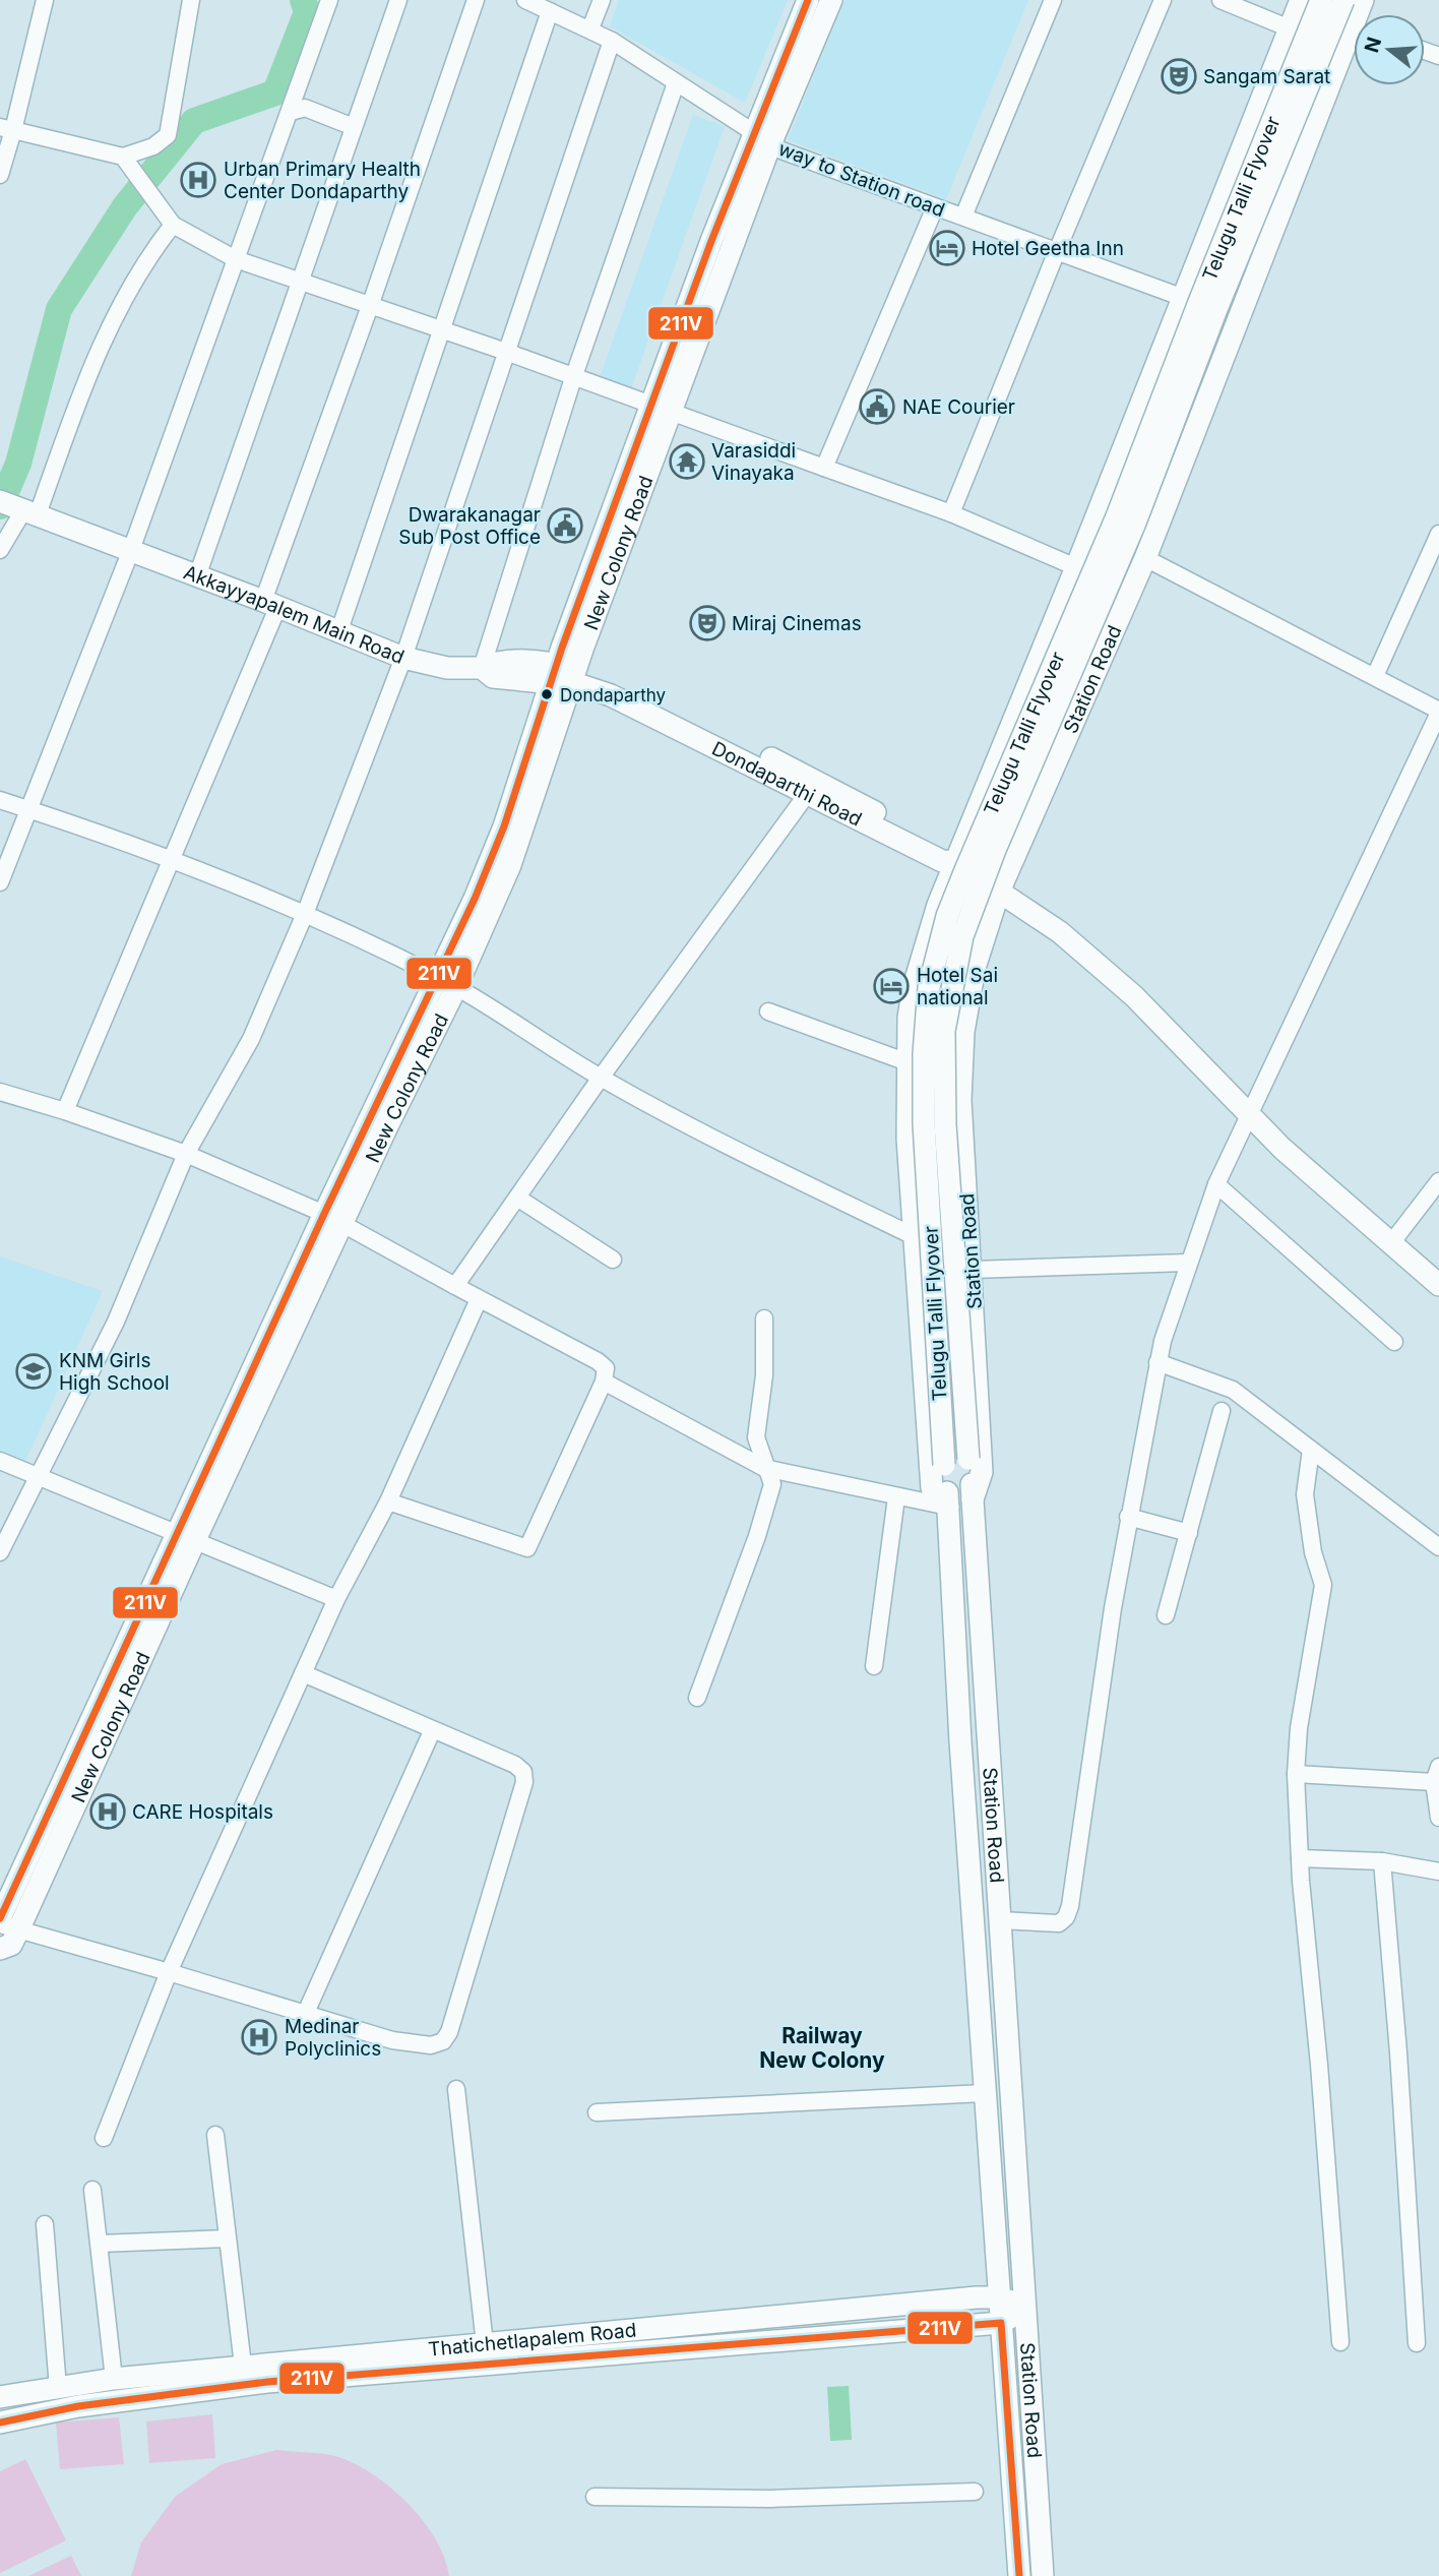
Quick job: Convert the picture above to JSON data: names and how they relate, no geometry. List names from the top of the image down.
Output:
{
  "streets": {
    "main road": [
      "Telugu Talli Flyover",
      "New Colony Road",
      "Akkayyapalem Main Road",
      "Station Road",
      "Dondaparthi Road",
      "Thatichetlapalem Road"
    ],
    "street": ["way to Station road"]
  },
  "crossings": [
    ["way to Station road", "New Colony Road"],
    ["Telugu Talli Flyover", "Station Road"],
    ["New Colony Road", "Akkayyapalem Main Road"],
    ["New Colony Road", "Dondaparthi Road"],
    ["Akkayyapalem Main Road", "Dondaparthi Road"],
    ["Station Road", "Dondaparthi Road"],
    ["Station Road", "Thatichetlapalem Road"]
  ],
  "districts": ["Railway New Colony"],
  "places": {
    "theatre": ["Sangam Sarat", "Miraj Cinemas"],
    "hospital": ["Urban Primary Health Center Dondaparthy", "CARE Hospitals", "Medinar Polyclinics"],
    "hotel": ["Hotel Geetha Inn", "Hotel Sai national"],
    "public building": ["NAE Courier", "Dwarakanagar Sub Post Office"],
    "temple": ["Varasiddi Vinayaka"],
    "other": ["Dondaparthy"],
    "school or university": ["KNM Girls High School"]
  },
  "lines": ["transit line 211V"],
  "north": "left"
}
